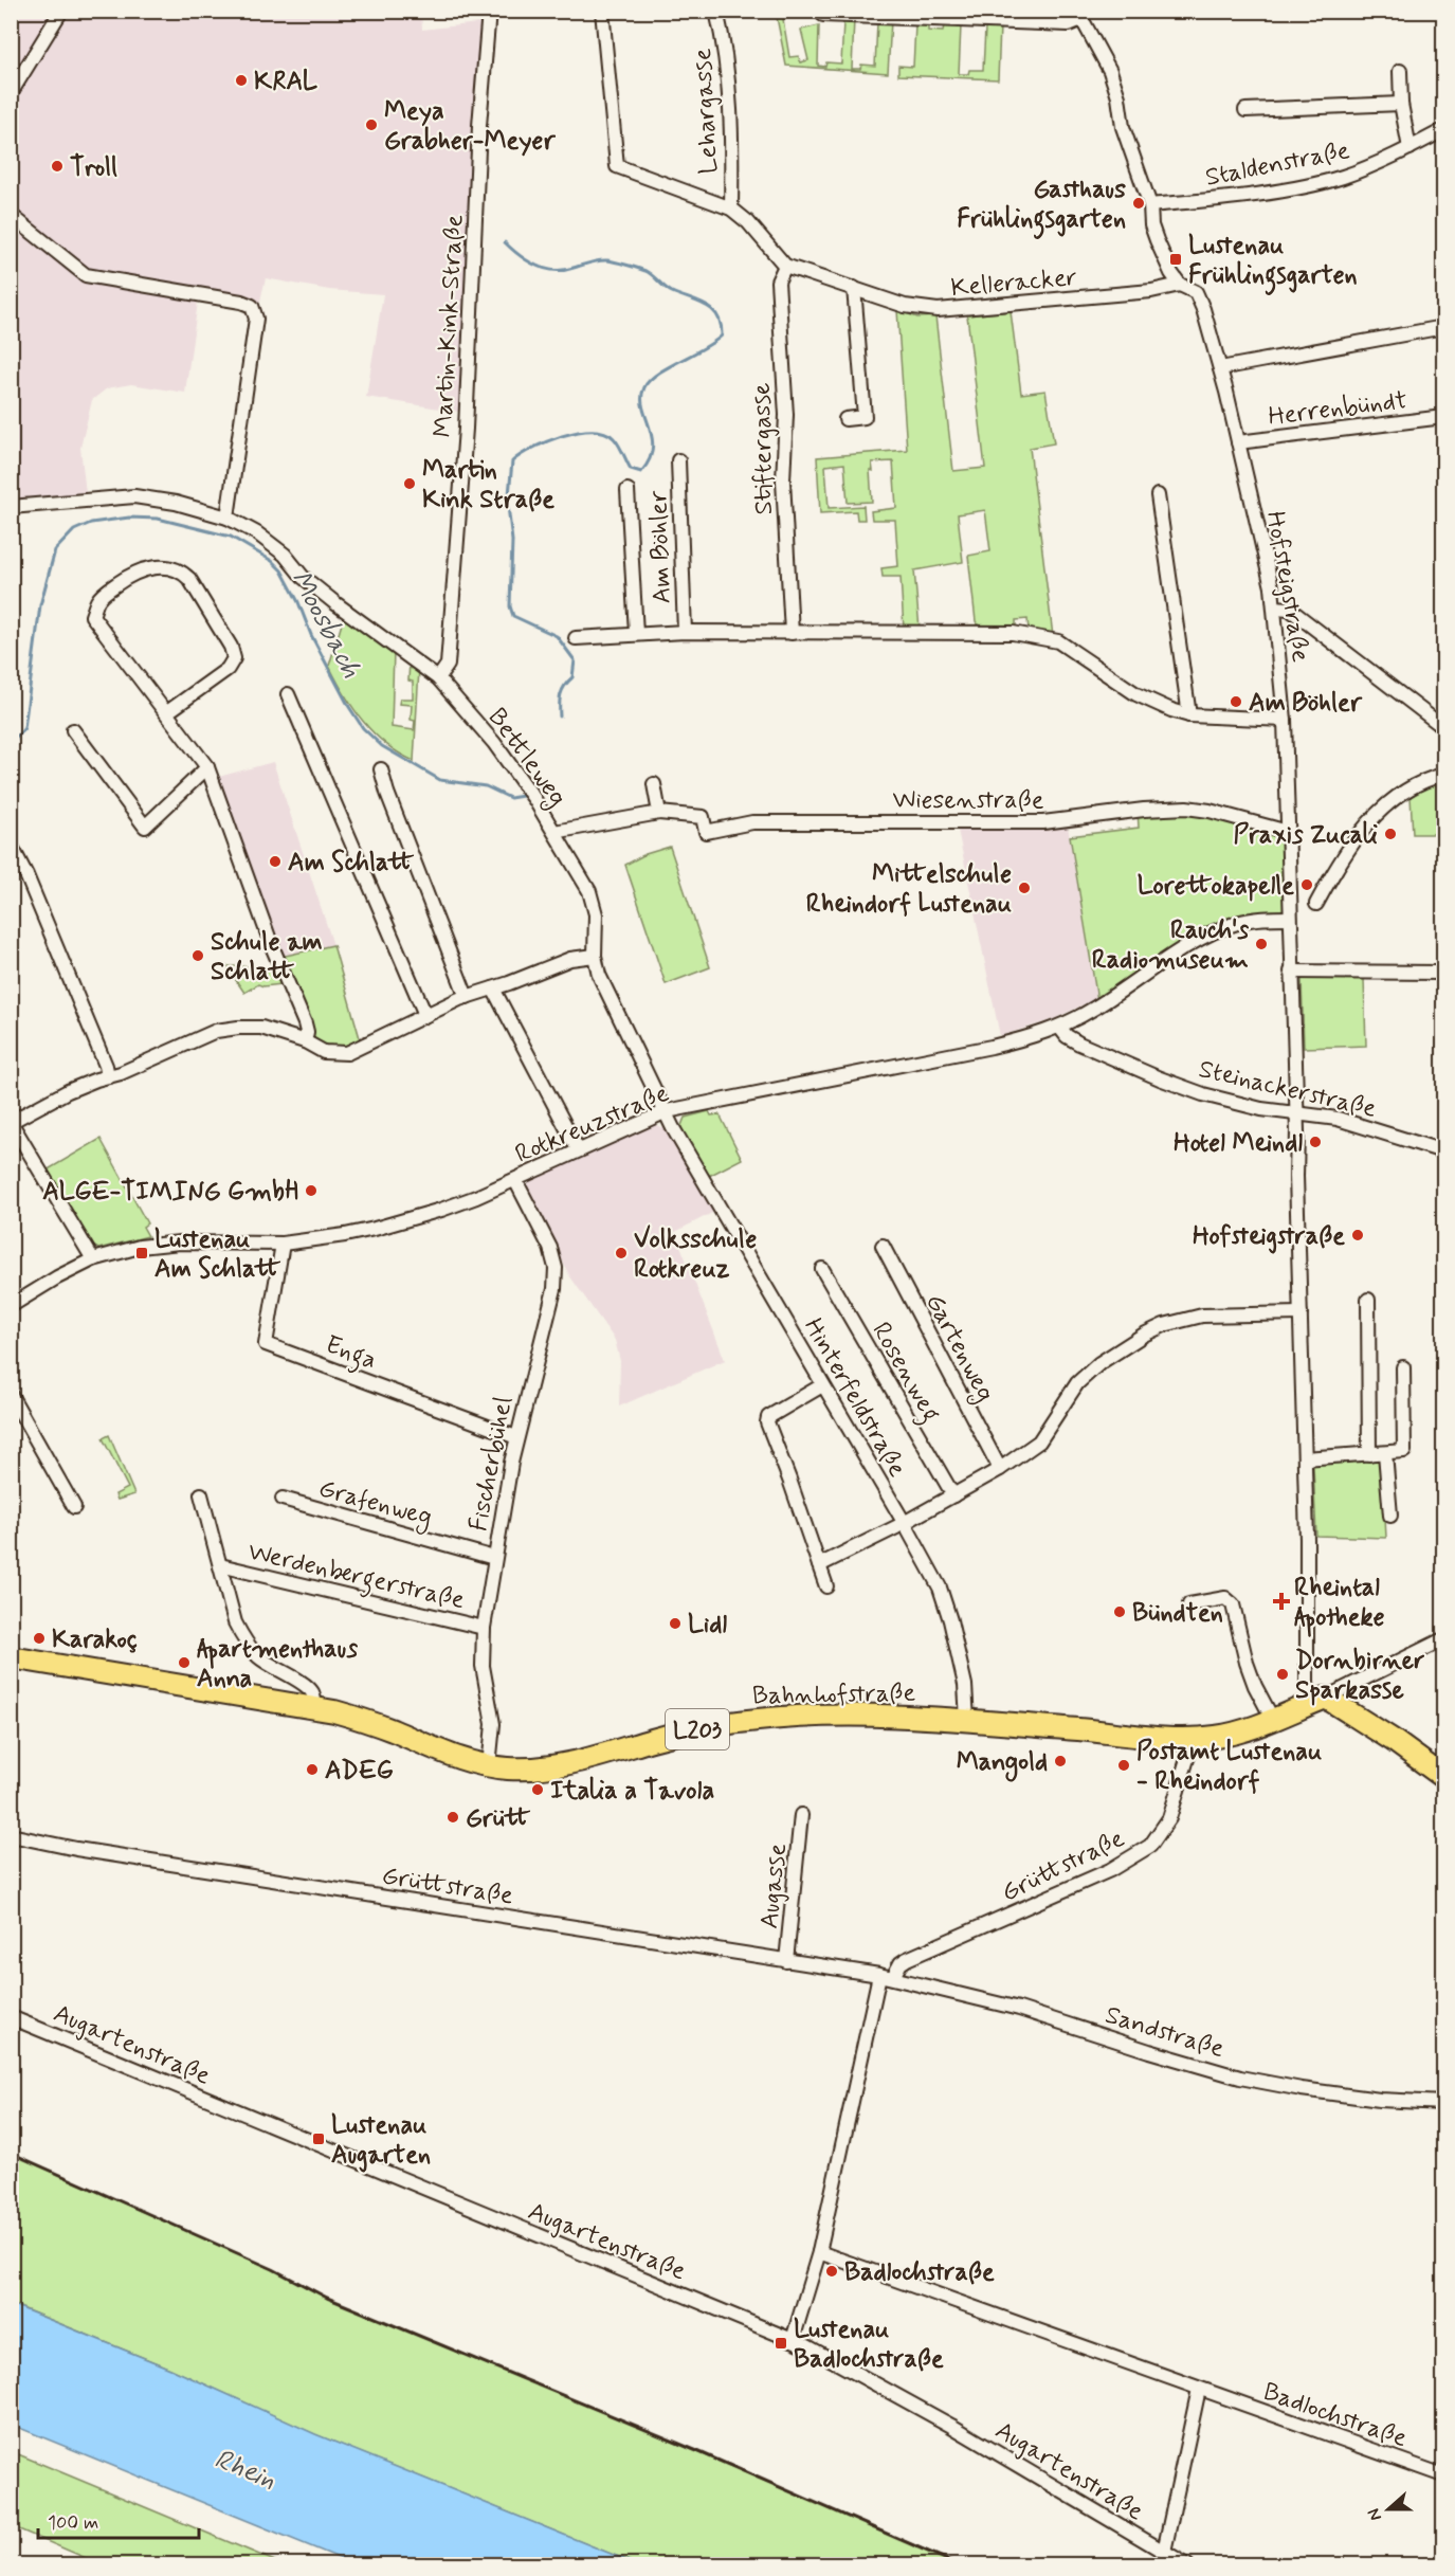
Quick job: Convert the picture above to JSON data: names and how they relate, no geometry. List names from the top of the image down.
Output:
{
  "streets": {
    "main road": ["Bahnhofstraße", "L203"],
    "street": [
      "Lehargasse",
      "Staldenstraße",
      "Kelleracker",
      "Martin-Kink-Straße",
      "Herrenbündt",
      "Stiftergasse",
      "Am Böhler",
      "Hofsteigstraße",
      "Bettleweg",
      "Wiesenstraße",
      "Steinackerstraße",
      "Rotkreuzstraße",
      "Gartenweg",
      "Enga",
      "Rosenweg",
      "Hinterfeldstraße",
      "Fischerbühel",
      "Grafenweg",
      "Werdenbergerstraße",
      "Grüttstraße",
      "Augasse",
      "Sandstraße",
      "Augartenstraße",
      "Badlochstraße"
    ]
  },
  "crossings": [
    ["Staldenstraße", "Hofsteigstraße"],
    ["Kelleracker", "Stiftergasse"],
    ["Kelleracker", "Hofsteigstraße"],
    ["Martin-Kink-Straße", "Bettleweg"],
    ["Herrenbündt", "Hofsteigstraße"],
    ["Stiftergasse", "Am Böhler"],
    ["Am Böhler", "Hofsteigstraße"],
    ["Hofsteigstraße", "Wiesenstraße"],
    ["Hofsteigstraße", "Steinackerstraße"],
    ["Hofsteigstraße", "Rotkreuzstraße"],
    ["Hofsteigstraße", "Bahnhofstraße"],
    ["Bettleweg", "Wiesenstraße"],
    ["Bettleweg", "Rotkreuzstraße"],
    ["Bettleweg", "Hinterfeldstraße"],
    ["Steinackerstraße", "Rotkreuzstraße"],
    ["Rotkreuzstraße", "Enga"],
    ["Rotkreuzstraße", "Hinterfeldstraße"],
    ["Rotkreuzstraße", "Fischerbühel"],
    ["Enga", "Fischerbühel"],
    ["Hinterfeldstraße", "Bahnhofstraße"],
    ["Fischerbühel", "Grafenweg"],
    ["Fischerbühel", "Werdenbergerstraße"],
    ["Fischerbühel", "Bahnhofstraße"],
    ["Werdenbergerstraße", "Bahnhofstraße"],
    ["Bahnhofstraße", "Grüttstraße"],
    ["Grüttstraße", "Augasse"],
    ["Grüttstraße", "Sandstraße"],
    ["Augartenstraße", "Badlochstraße"]
  ],
  "water": ["Moosbach", "Rhein"],
  "places": {
    "other": [
      "KRAL",
      "Meya Grabher-Meyer",
      "Troll",
      "Gasthaus Frühlingsgarten",
      "Martin Kink Straße",
      "Am Böhler",
      "Praxis Zucali",
      "Am Schlatt",
      "Lorettokapelle",
      "Mittelschule Rheindorf Lustenau",
      "Rauch's Radiomuseum",
      "Schule am Schlatt",
      "Hotel Meindl",
      "ALGE-TIMING GmbH",
      "Hofsteigstraße",
      "Volksschule Rotkreuz",
      "Bündten",
      "Lidl",
      "Karakoç",
      "Apartmenthaus Anna",
      "Dornbirner Sparkasse",
      "Mangold",
      "Postamt Lustenau - Rheindorf",
      "ADEG",
      "Italia a Tavola",
      "Grütt",
      "Badlochstraße"
    ],
    "transit": [
      "Lustenau Frühlingsgarten",
      "Lustenau Am Schlatt",
      "Lustenau Augarten",
      "Lustenau Badlochstraße"
    ],
    "health": ["Rheintal Apotheke"]
  },
  "scale_bar": "100 m",
  "north": "left"
}
